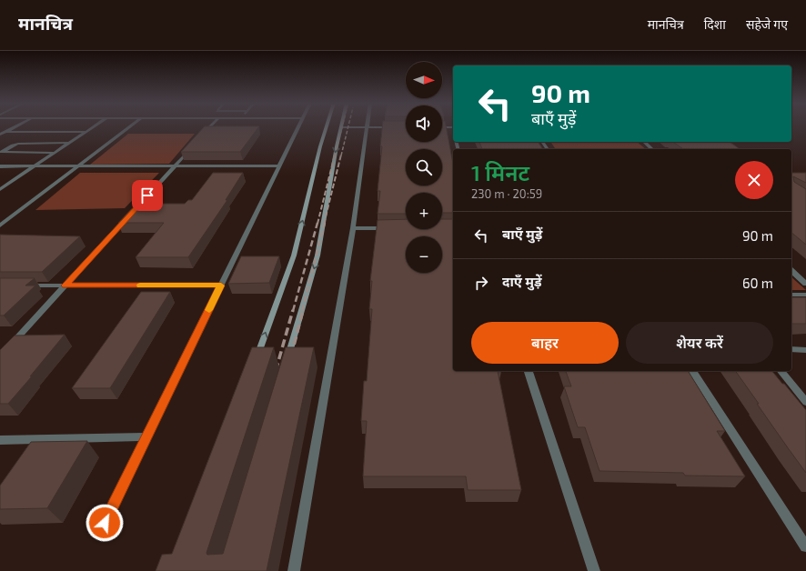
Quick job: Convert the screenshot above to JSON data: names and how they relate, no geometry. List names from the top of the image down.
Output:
{
  "north": "right",
  "page": {
    "header": "मानचित्र",
    "nav": ["मानचित्र", "दिशा", "सहेजे गए"],
    "map_buttons": ["+", "−"],
    "turn": ["90 m", "बाएँ मुड़ें"],
    "heading": ["1 मिनट", "230 m · 20:59"],
    "list": [
      {
        "name": "बाएँ मुड़ें",
        "value": "90 m"
      },
      {
        "name": "दाएँ मुड़ें",
        "value": "60 m"
      }
    ],
    "buttons": ["बाहर", "शेयर करें"]
  }
}
